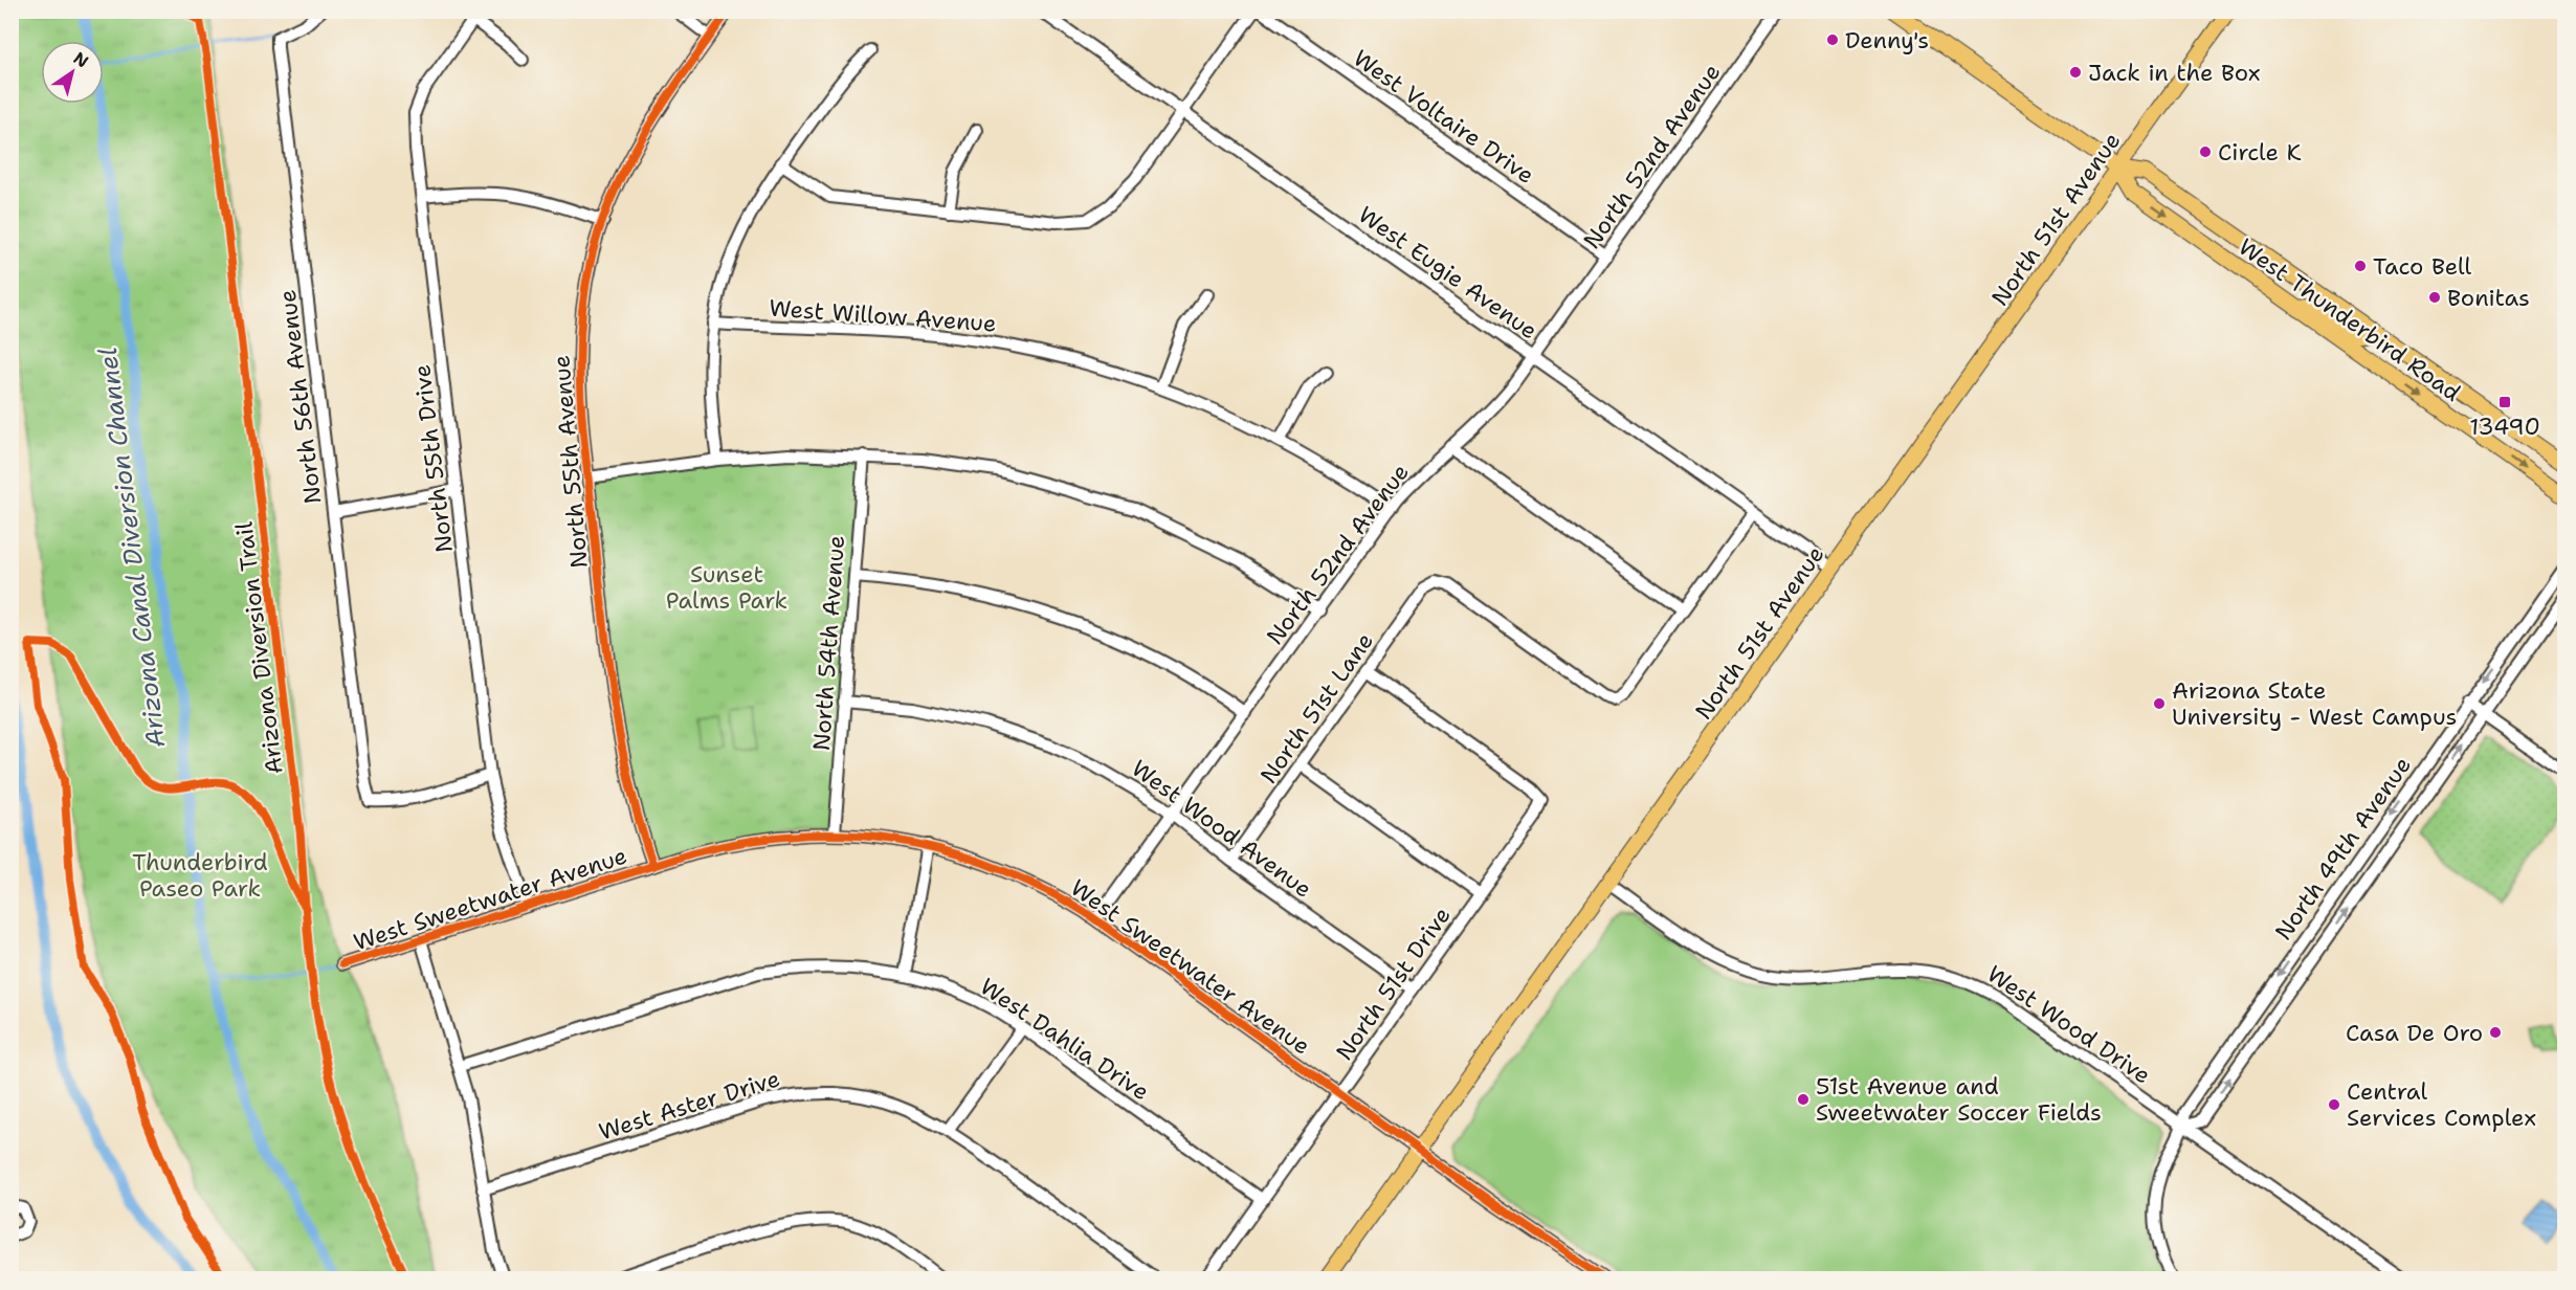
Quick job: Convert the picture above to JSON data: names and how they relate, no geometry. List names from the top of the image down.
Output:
{
  "streets": {
    "main road": ["North 51st Avenue", "West Thunderbird Road"],
    "street": [
      "West Voltaire Drive",
      "North 52nd Avenue",
      "West Eugie Avenue",
      "West Willow Avenue",
      "North 56th Avenue",
      "North 55th Drive",
      "North 55th Avenue",
      "North 54th Avenue",
      "North 51st Lane",
      "West Wood Avenue",
      "North 49th Avenue",
      "West Sweetwater Avenue",
      "North 51st Drive",
      "West Wood Drive",
      "West Dahlia Drive",
      "West Aster Drive"
    ],
    "cycle path": ["Arizona Diversion Trail"]
  },
  "crossings": [
    ["West Voltaire Drive", "North 52nd Avenue"],
    ["North 52nd Avenue", "West Eugie Avenue"],
    ["North 52nd Avenue", "West Willow Avenue"],
    ["North 52nd Avenue", "West Wood Avenue"],
    ["North 52nd Avenue", "West Sweetwater Avenue"],
    ["North 51st Avenue", "West Eugie Avenue"],
    ["North 51st Avenue", "West Thunderbird Road"],
    ["North 51st Avenue", "West Sweetwater Avenue"],
    ["North 51st Avenue", "West Wood Drive"],
    ["North 56th Avenue", "North 55th Drive"],
    ["North 55th Drive", "West Sweetwater Avenue"],
    ["North 55th Avenue", "West Sweetwater Avenue"],
    ["North 54th Avenue", "West Wood Avenue"],
    ["North 54th Avenue", "West Sweetwater Avenue"],
    ["North 51st Lane", "West Wood Avenue"],
    ["North 51st Lane", "North 51st Drive"],
    ["West Wood Avenue", "North 51st Drive"],
    ["North 49th Avenue", "West Wood Drive"],
    ["West Sweetwater Avenue", "North 51st Drive"],
    ["North 51st Drive", "West Dahlia Drive"]
  ],
  "water": ["Arizona Canal Diversion Channel"],
  "parks": ["Sunset Palms Park", "Thunderbird Paseo Park"],
  "places": {
    "other": [
      "Denny's",
      "Jack in the Box",
      "Circle K",
      "Taco Bell",
      "Bonitas",
      "Arizona State University - West Campus",
      "Casa De Oro",
      "51st Avenue and Sweetwater Soccer Fields",
      "Central Services Complex"
    ],
    "transit": ["13490"]
  },
  "north": "top right"
}
